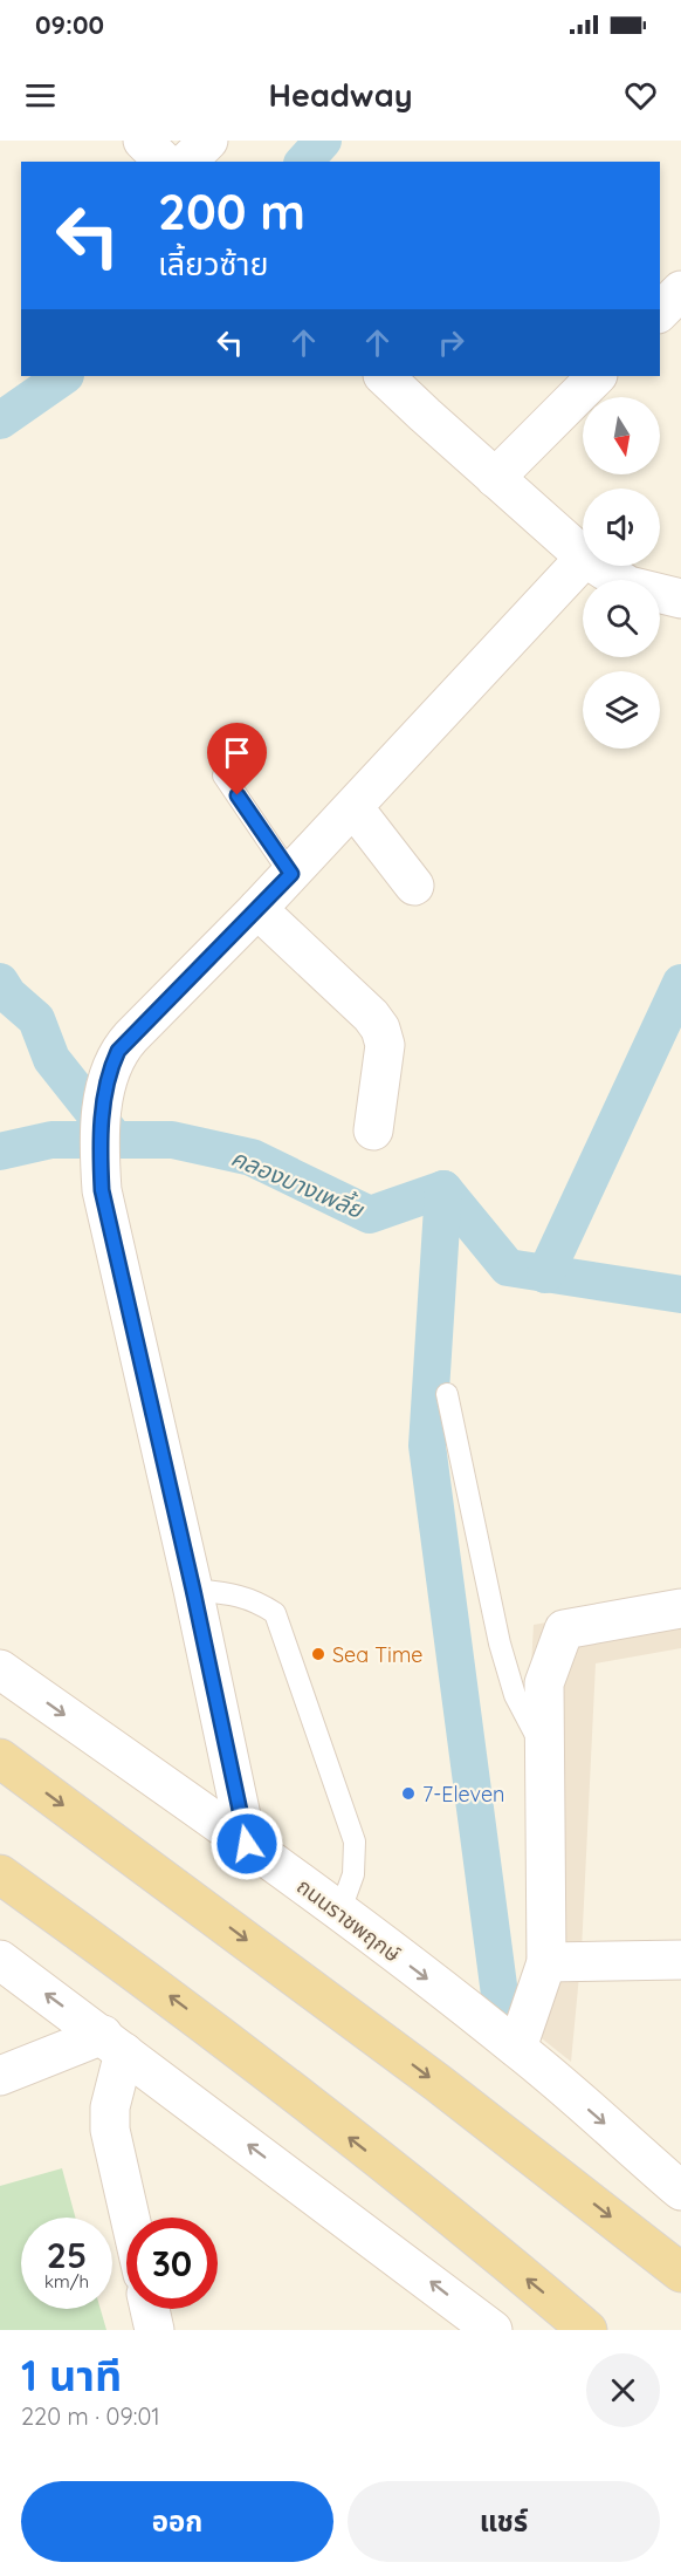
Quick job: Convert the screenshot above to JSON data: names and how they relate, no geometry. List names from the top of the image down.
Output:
{
  "streets": {
    "street": ["ถนนราชพฤกษ์"]
  },
  "water": ["คลองบางเพลี้ย"],
  "places": ["Sea Time", "7-Eleven"],
  "north": "bottom",
  "page": {
    "status": "09:00",
    "header": "Headway",
    "turn": ["200 m", "เลี้ยวซ้าย"],
    "speed": "25 km/h",
    "limit": "30",
    "heading": ["1 นาที", "220 m · 09:01"],
    "buttons": ["ออก", "แชร์"]
  }
}
